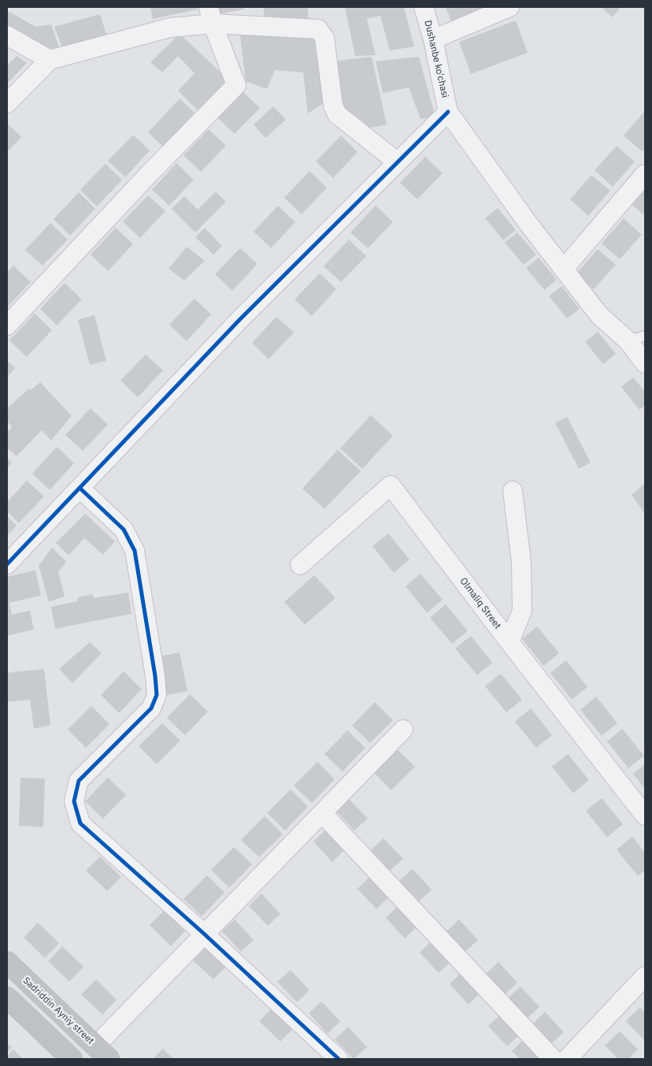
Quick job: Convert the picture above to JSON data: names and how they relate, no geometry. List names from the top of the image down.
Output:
{
  "streets": {
    "main road": ["Sadriddin Ayniy street"],
    "street": ["Dushanbe ko'chasi", "Olmaliq Street"]
  }
}
